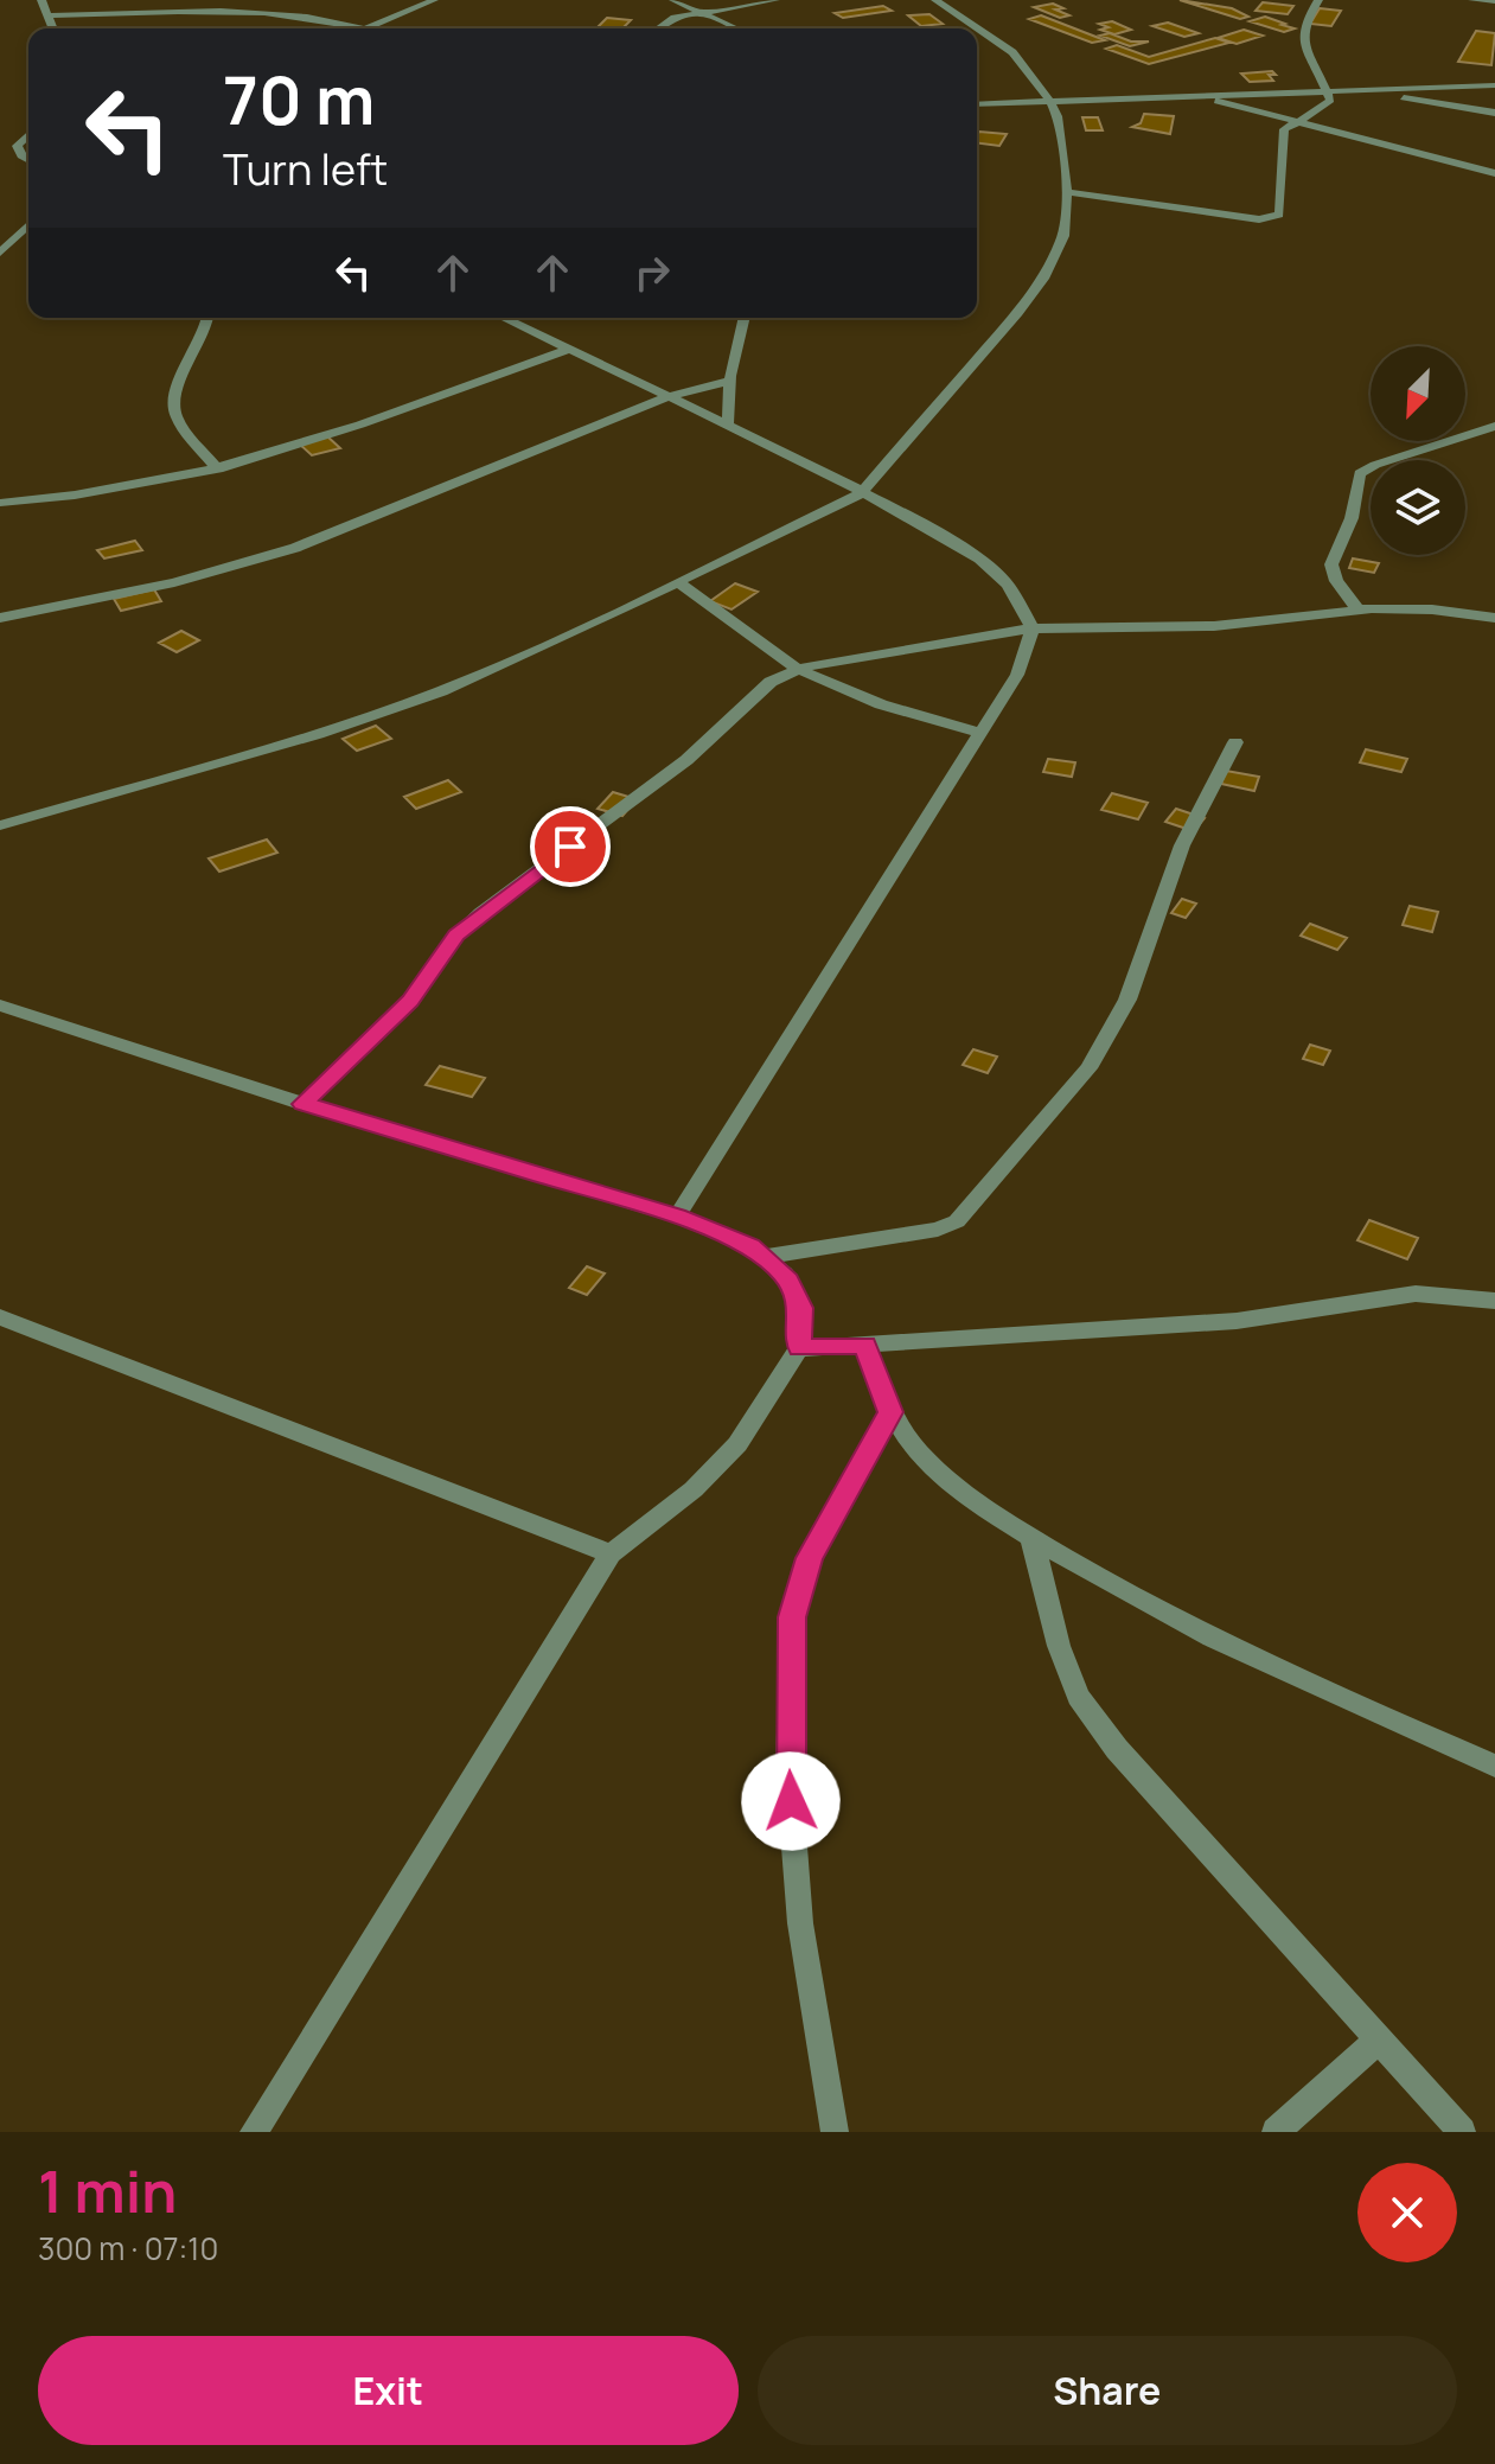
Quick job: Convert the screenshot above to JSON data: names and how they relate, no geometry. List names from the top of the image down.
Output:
{
  "north": "bottom left",
  "page": {
    "turn": ["70 m", "Turn left"],
    "heading": ["1 min", "300 m · 07:10"],
    "buttons": ["Exit", "Share"]
  }
}
